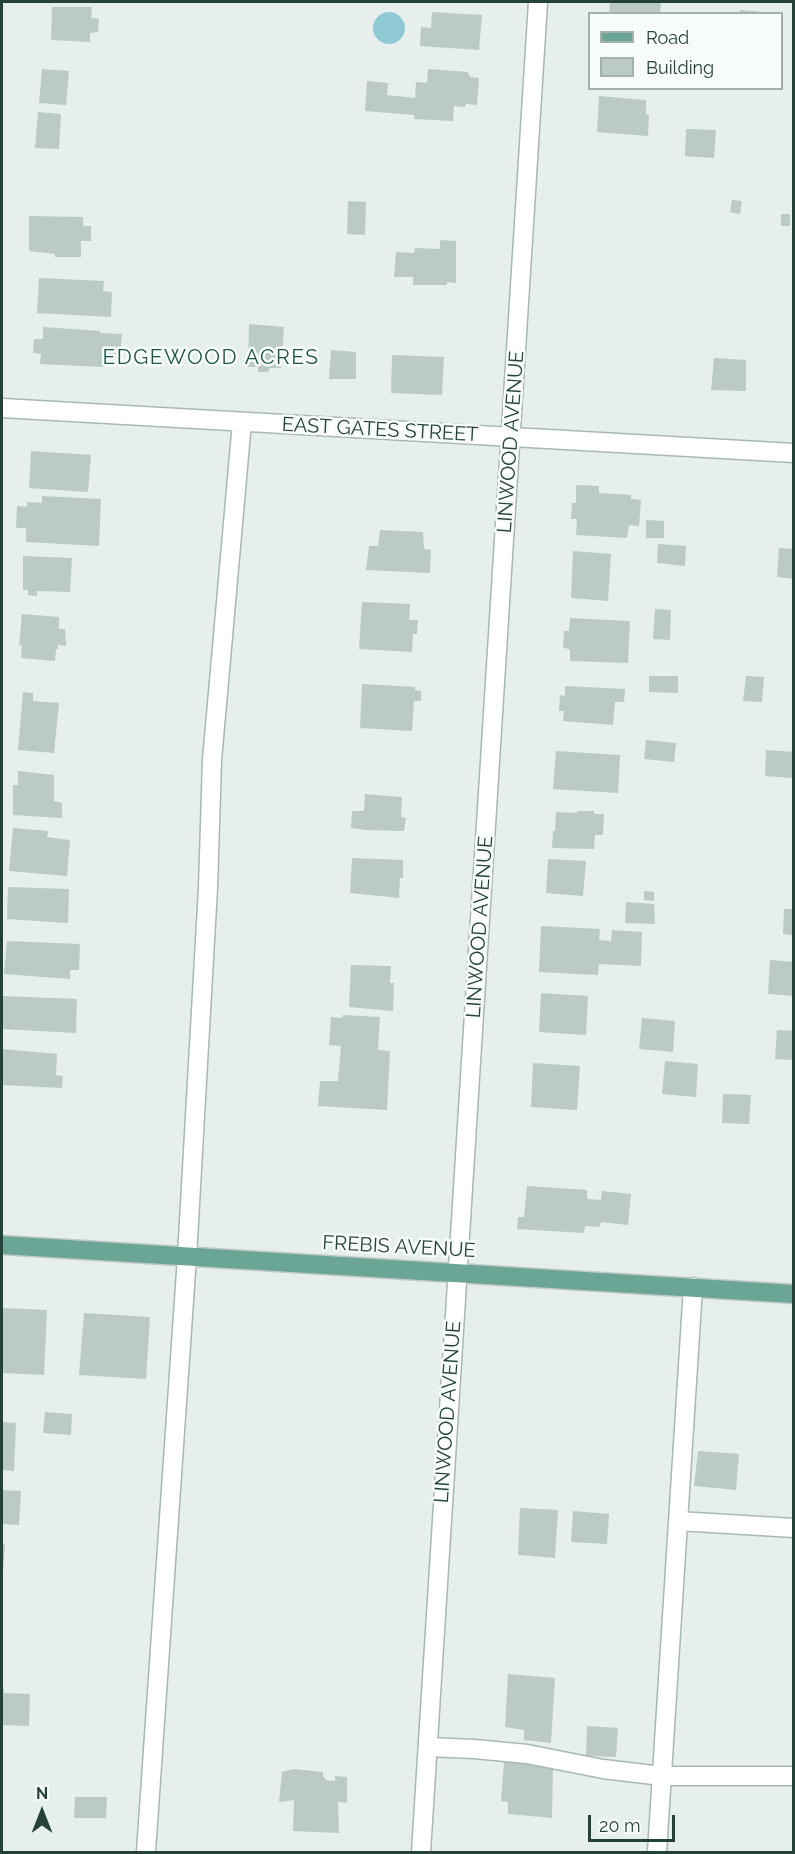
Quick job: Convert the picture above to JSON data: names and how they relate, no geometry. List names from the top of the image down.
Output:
{
  "streets": {
    "main road": ["FREBIS AVENUE"],
    "street": ["EAST GATES STREET", "LINWOOD AVENUE"]
  },
  "crossings": [
    ["EAST GATES STREET", "LINWOOD AVENUE"],
    ["LINWOOD AVENUE", "FREBIS AVENUE"]
  ],
  "districts": ["EDGEWOOD ACRES"],
  "legend": ["Road", "Building"],
  "scale_bar": "20 m",
  "north": "top"
}
